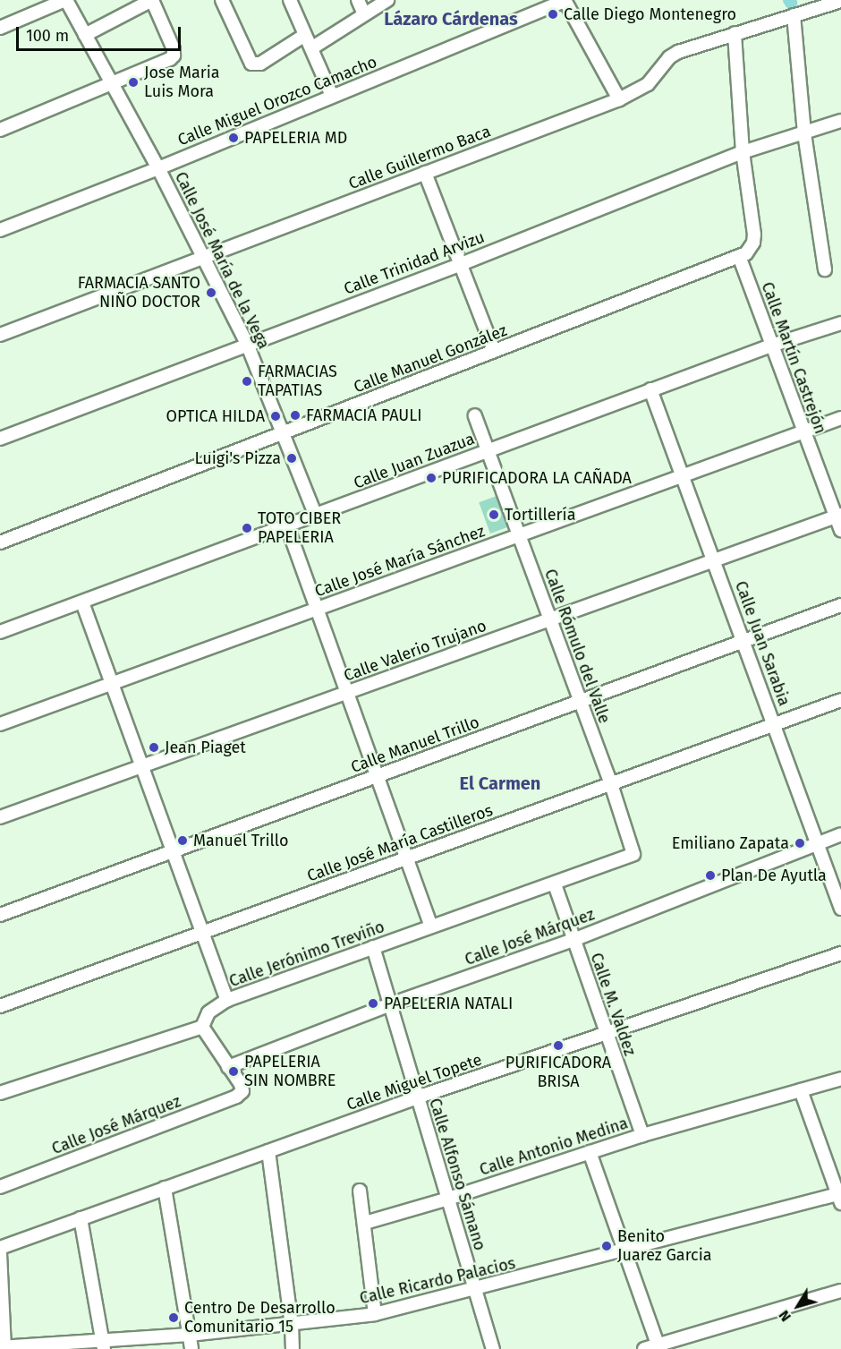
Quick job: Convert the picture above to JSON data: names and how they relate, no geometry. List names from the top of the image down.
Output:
{
  "streets": {
    "street": [
      "Calle Miguel Orozco Camacho",
      "Calle Guillermo Baca",
      "Calle José María de la Vega",
      "Calle Trinidad Arvizu",
      "Calle Martín Castrejón",
      "Calle Manuel González",
      "Calle Juan Zuazua",
      "Calle José María Sánchez",
      "Calle Juan Sarabia",
      "Calle Rómulo del Valle",
      "Calle Valerio Trujano",
      "Calle Manuel Trillo",
      "Calle José María Castilleros",
      "Calle José Márquez",
      "Calle Jerónimo Treviño",
      "Calle M. Valdez",
      "Calle Miguel Topete",
      "Calle Antonio Medina",
      "Calle Alfonso Sámano",
      "Calle Ricardo Palacios"
    ]
  },
  "crossings": [
    ["Calle Miguel Orozco Camacho", "Calle José María de la Vega"],
    ["Calle Guillermo Baca", "Calle José María de la Vega"],
    ["Calle José María de la Vega", "Calle Trinidad Arvizu"],
    ["Calle José María de la Vega", "Calle Manuel González"],
    ["Calle José María de la Vega", "Calle Juan Zuazua"],
    ["Calle Trinidad Arvizu", "Calle Manuel González"],
    ["Calle Martín Castrejón", "Calle Manuel González"],
    ["Calle Martín Castrejón", "Calle Juan Zuazua"],
    ["Calle Martín Castrejón", "Calle José María Sánchez"],
    ["Calle Martín Castrejón", "Calle Valerio Trujano"],
    ["Calle Juan Zuazua", "Calle Juan Sarabia"],
    ["Calle Juan Zuazua", "Calle Rómulo del Valle"],
    ["Calle José María Sánchez", "Calle Juan Sarabia"],
    ["Calle José María Sánchez", "Calle Rómulo del Valle"],
    ["Calle Juan Sarabia", "Calle Valerio Trujano"],
    ["Calle Juan Sarabia", "Calle Manuel Trillo"],
    ["Calle Juan Sarabia", "Calle José María Castilleros"],
    ["Calle Juan Sarabia", "Calle José Márquez"],
    ["Calle Rómulo del Valle", "Calle Valerio Trujano"],
    ["Calle Rómulo del Valle", "Calle Manuel Trillo"],
    ["Calle Rómulo del Valle", "Calle José María Castilleros"],
    ["Calle Rómulo del Valle", "Calle Jerónimo Treviño"],
    ["Calle José Márquez", "Calle M. Valdez"],
    ["Calle José Márquez", "Calle Alfonso Sámano"],
    ["Calle Jerónimo Treviño", "Calle M. Valdez"],
    ["Calle Jerónimo Treviño", "Calle Alfonso Sámano"],
    ["Calle M. Valdez", "Calle Miguel Topete"],
    ["Calle M. Valdez", "Calle Antonio Medina"],
    ["Calle Miguel Topete", "Calle Alfonso Sámano"],
    ["Calle Antonio Medina", "Calle Alfonso Sámano"],
    ["Calle Alfonso Sámano", "Calle Ricardo Palacios"]
  ],
  "districts": ["Lázaro Cárdenas", "El Carmen"],
  "places": [
    "Calle Diego Montenegro",
    "Jose Maria Luis Mora",
    "PAPELERIA MD",
    "FARMACIA SANTO NIÑO DOCTOR",
    "FARMACIAS TAPATIAS",
    "FARMACIA PAULI",
    "OPTICA HILDA",
    "Luigi's Pizza",
    "PURIFICADORA LA CAÑADA",
    "Tortillería",
    "TOTO CIBER PAPELERIA",
    "Jean Piaget",
    "Manuel Trillo",
    "Emiliano Zapata",
    "Plan De Ayutla",
    "PAPELERIA NATALI",
    "PURIFICADORA BRISA",
    "PAPELERIA SIN NOMBRE",
    "Benito Juarez Garcia",
    "Centro De Desarrollo Comunitario 15"
  ],
  "scale_bar": "100 m",
  "north": "bottom left"
}
